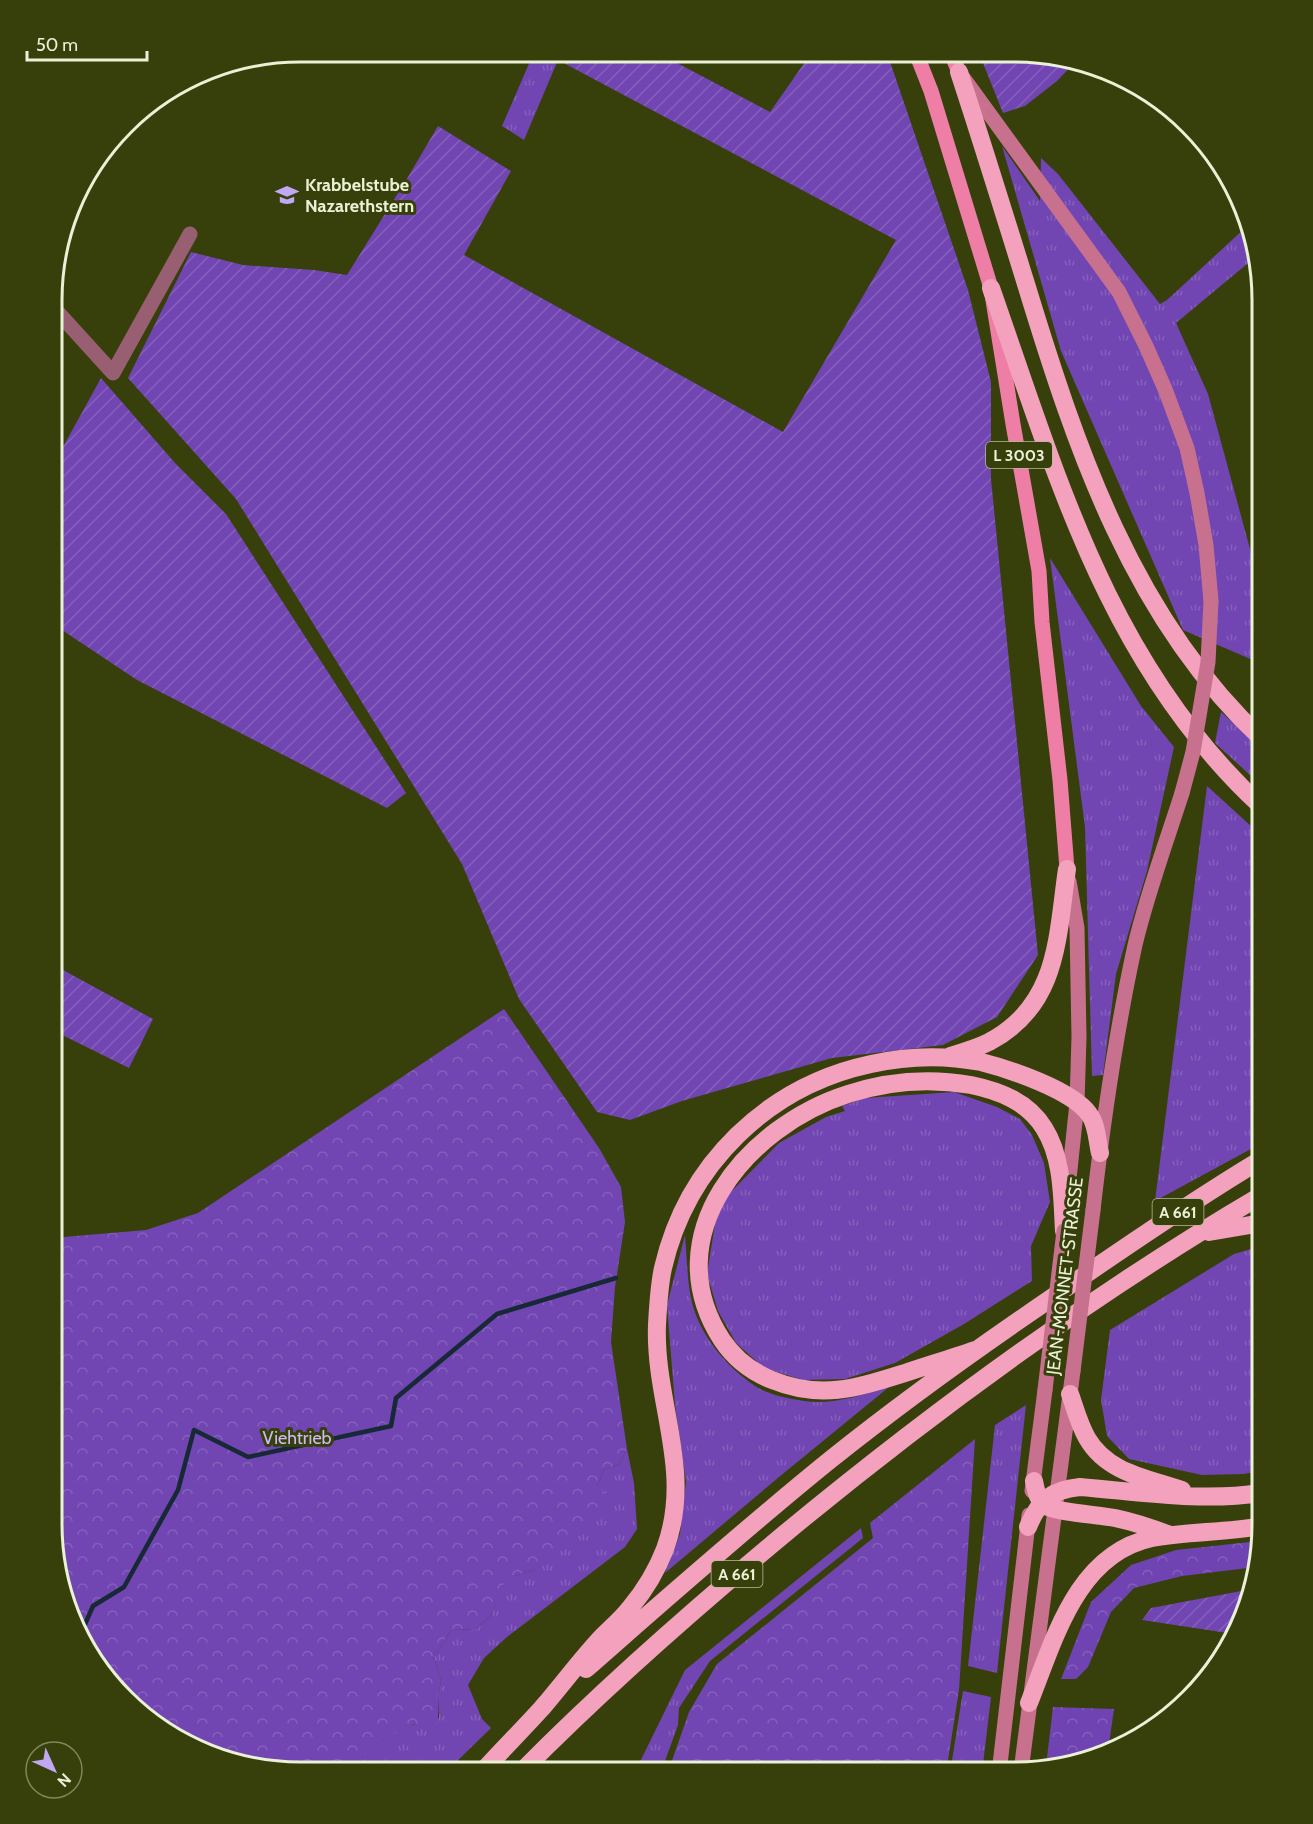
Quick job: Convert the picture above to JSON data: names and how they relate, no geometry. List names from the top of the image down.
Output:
{
  "streets": {
    "highway": ["A 661"],
    "main road": ["L 3003", "JEAN-MONNET-STRASSE"]
  },
  "crossings": [
    ["L 3003", "JEAN-MONNET-STRASSE"]
  ],
  "parks": ["Viehtrieb"],
  "places": {
    "school or university": ["Krabbelstube Nazarethstern"]
  },
  "scale_bar": "50 m",
  "north": "bottom right"
}
